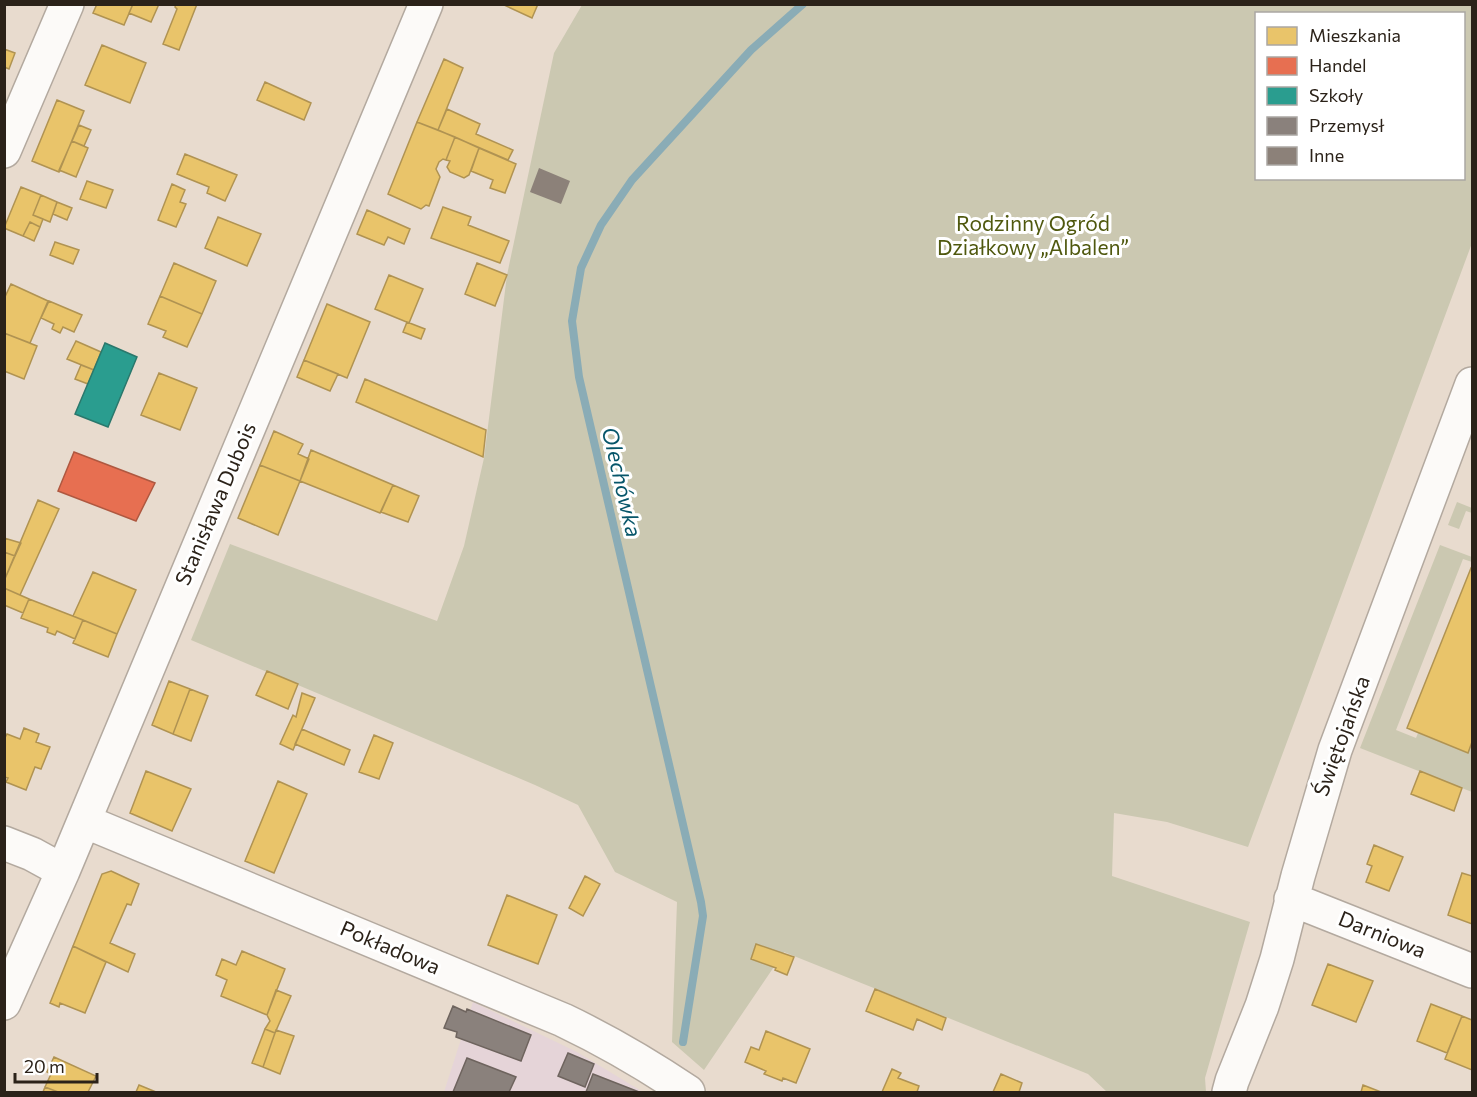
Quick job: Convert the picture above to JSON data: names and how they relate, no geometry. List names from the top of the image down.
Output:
{
  "streets": {
    "street": [
      "Stanisława Dubois",
      "Świętojańska",
      "Darniowa",
      "Pokładowa"
    ]
  },
  "crossings": [
    ["Stanisława Dubois", "Pokładowa"],
    ["Świętojańska", "Darniowa"]
  ],
  "water": ["Olechówka"],
  "parks": ["Rodzinny Ogród Działkowy „Albalen”"],
  "legend": [
    "Mieszkania",
    "Handel",
    "Szkoły",
    "Przemysł",
    "Inne"
  ],
  "scale_bar": "20 m"
}
